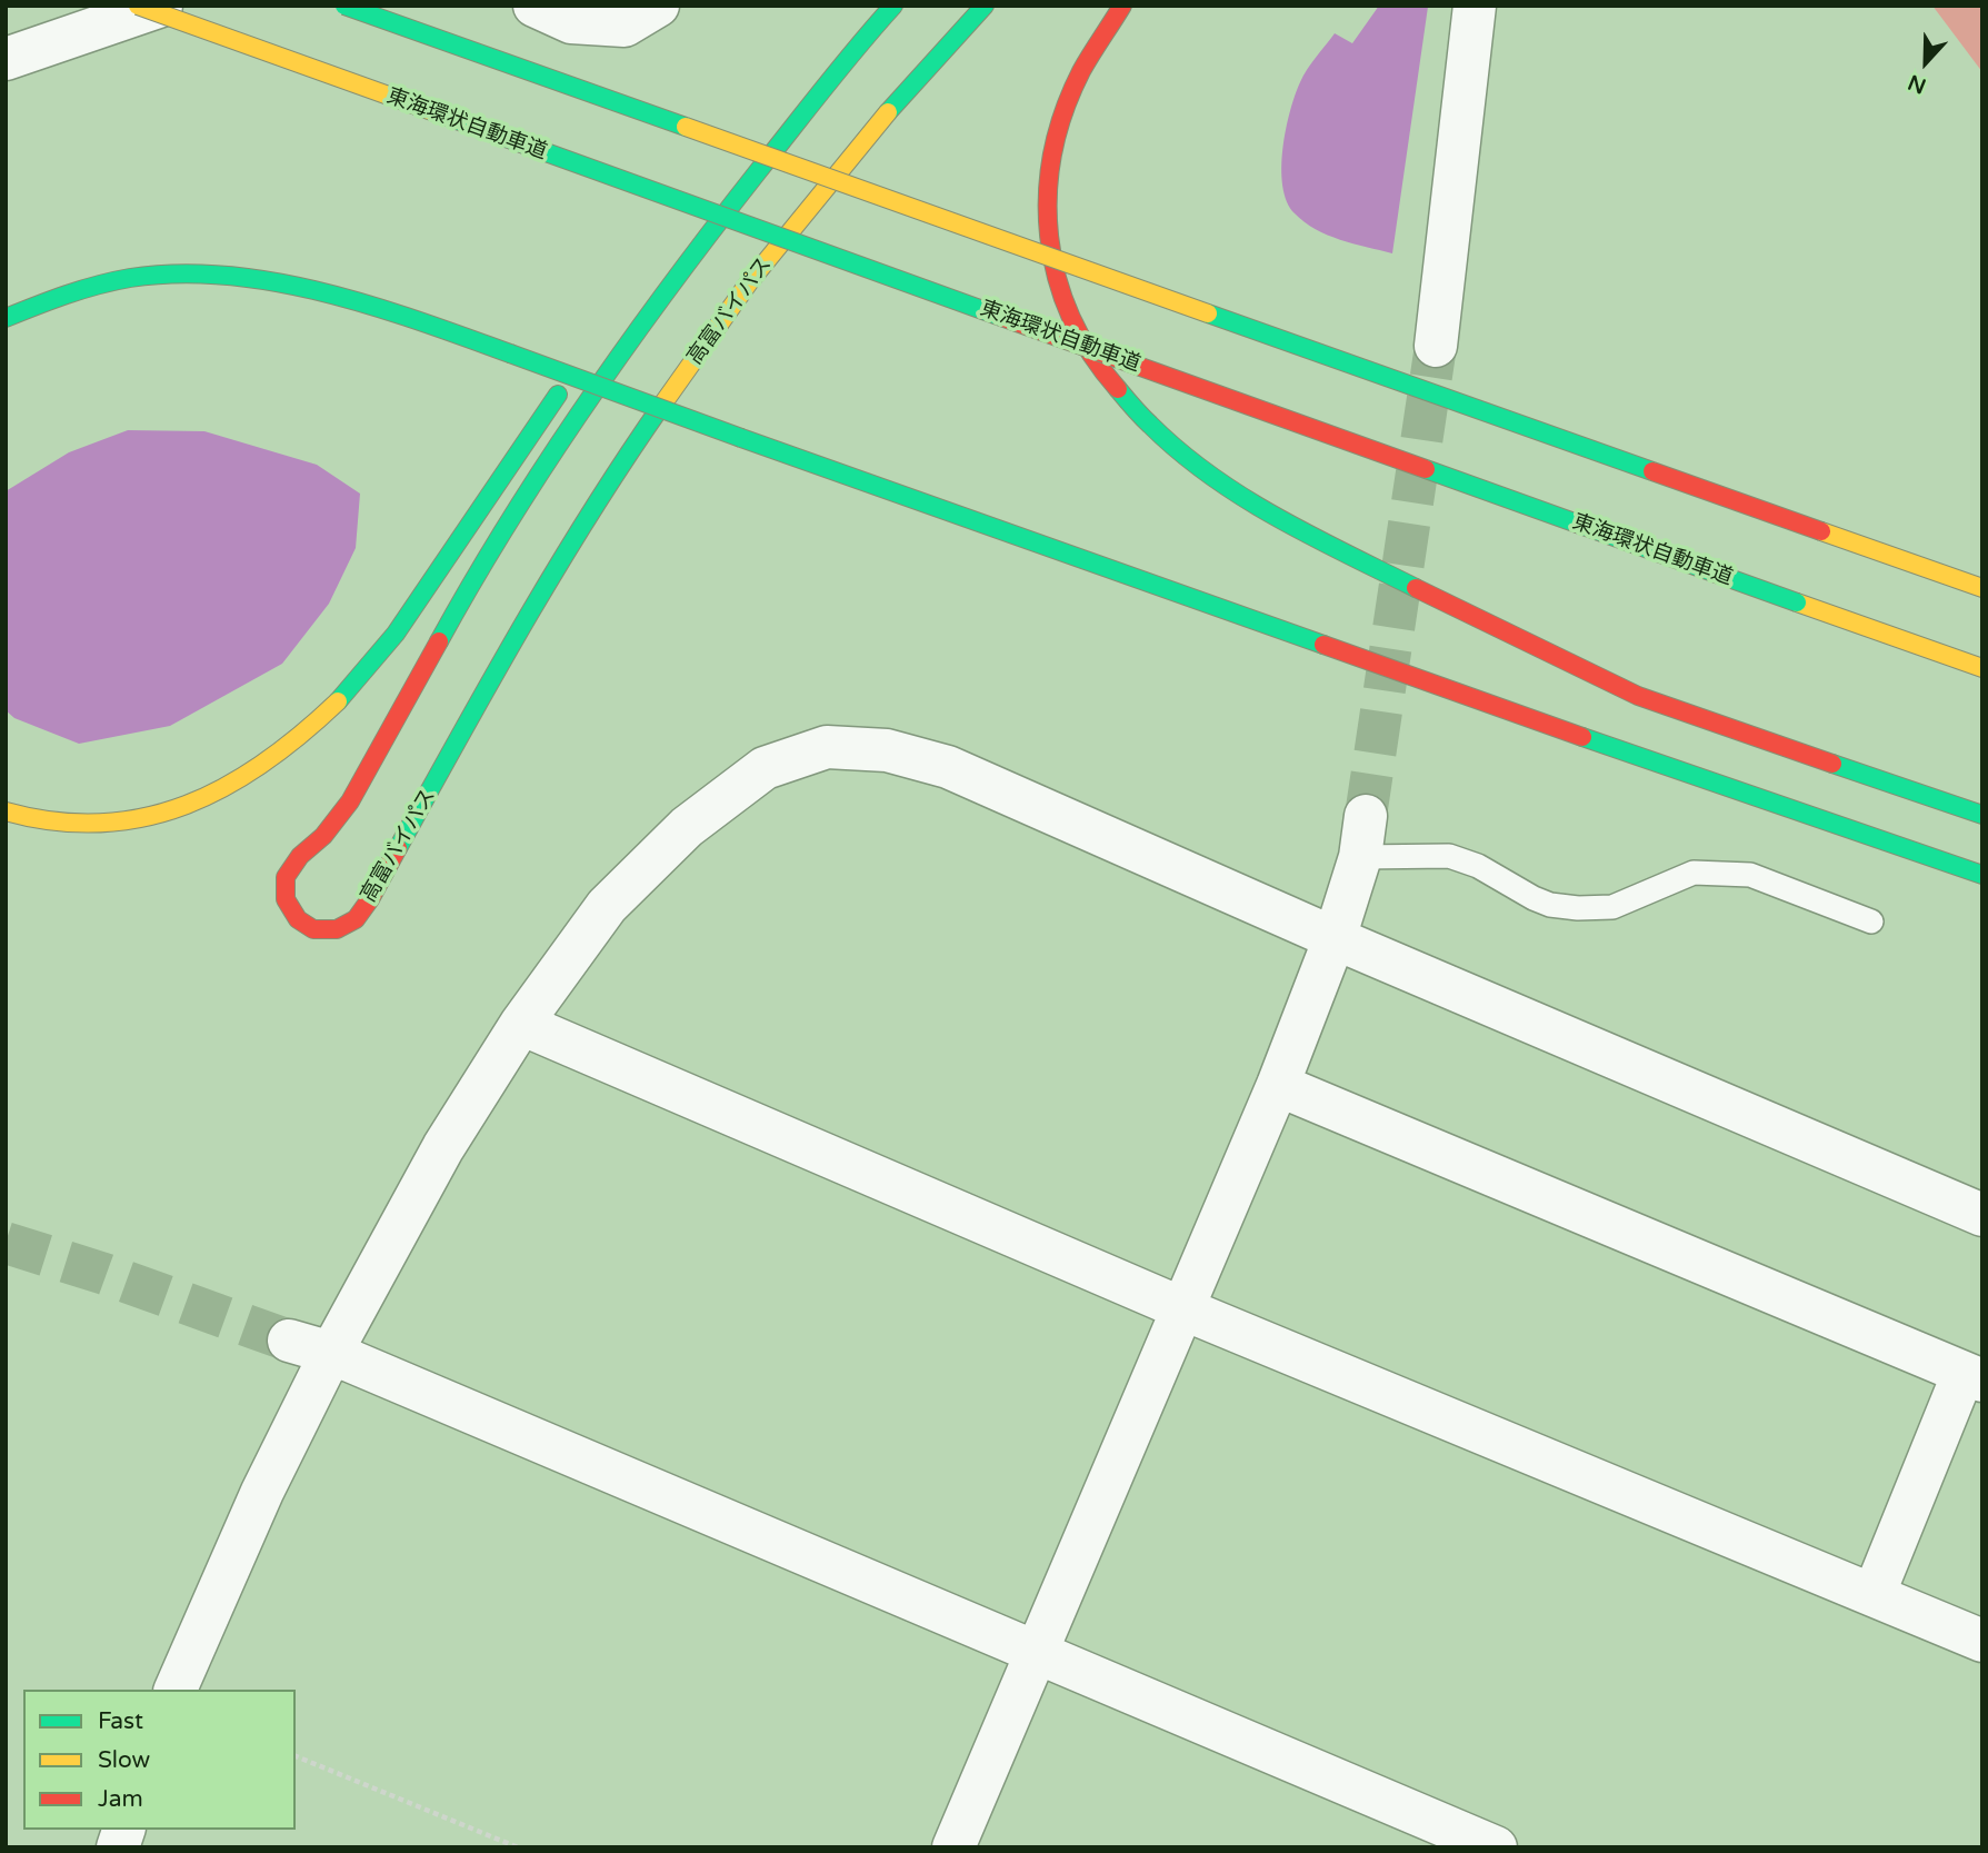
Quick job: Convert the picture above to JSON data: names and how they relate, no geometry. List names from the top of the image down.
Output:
{
  "streets": {
    "highway": ["東海環状自動車道", "高富バイパス"]
  },
  "legend": ["Fast", "Slow", "Jam"],
  "north": "bottom"
}
